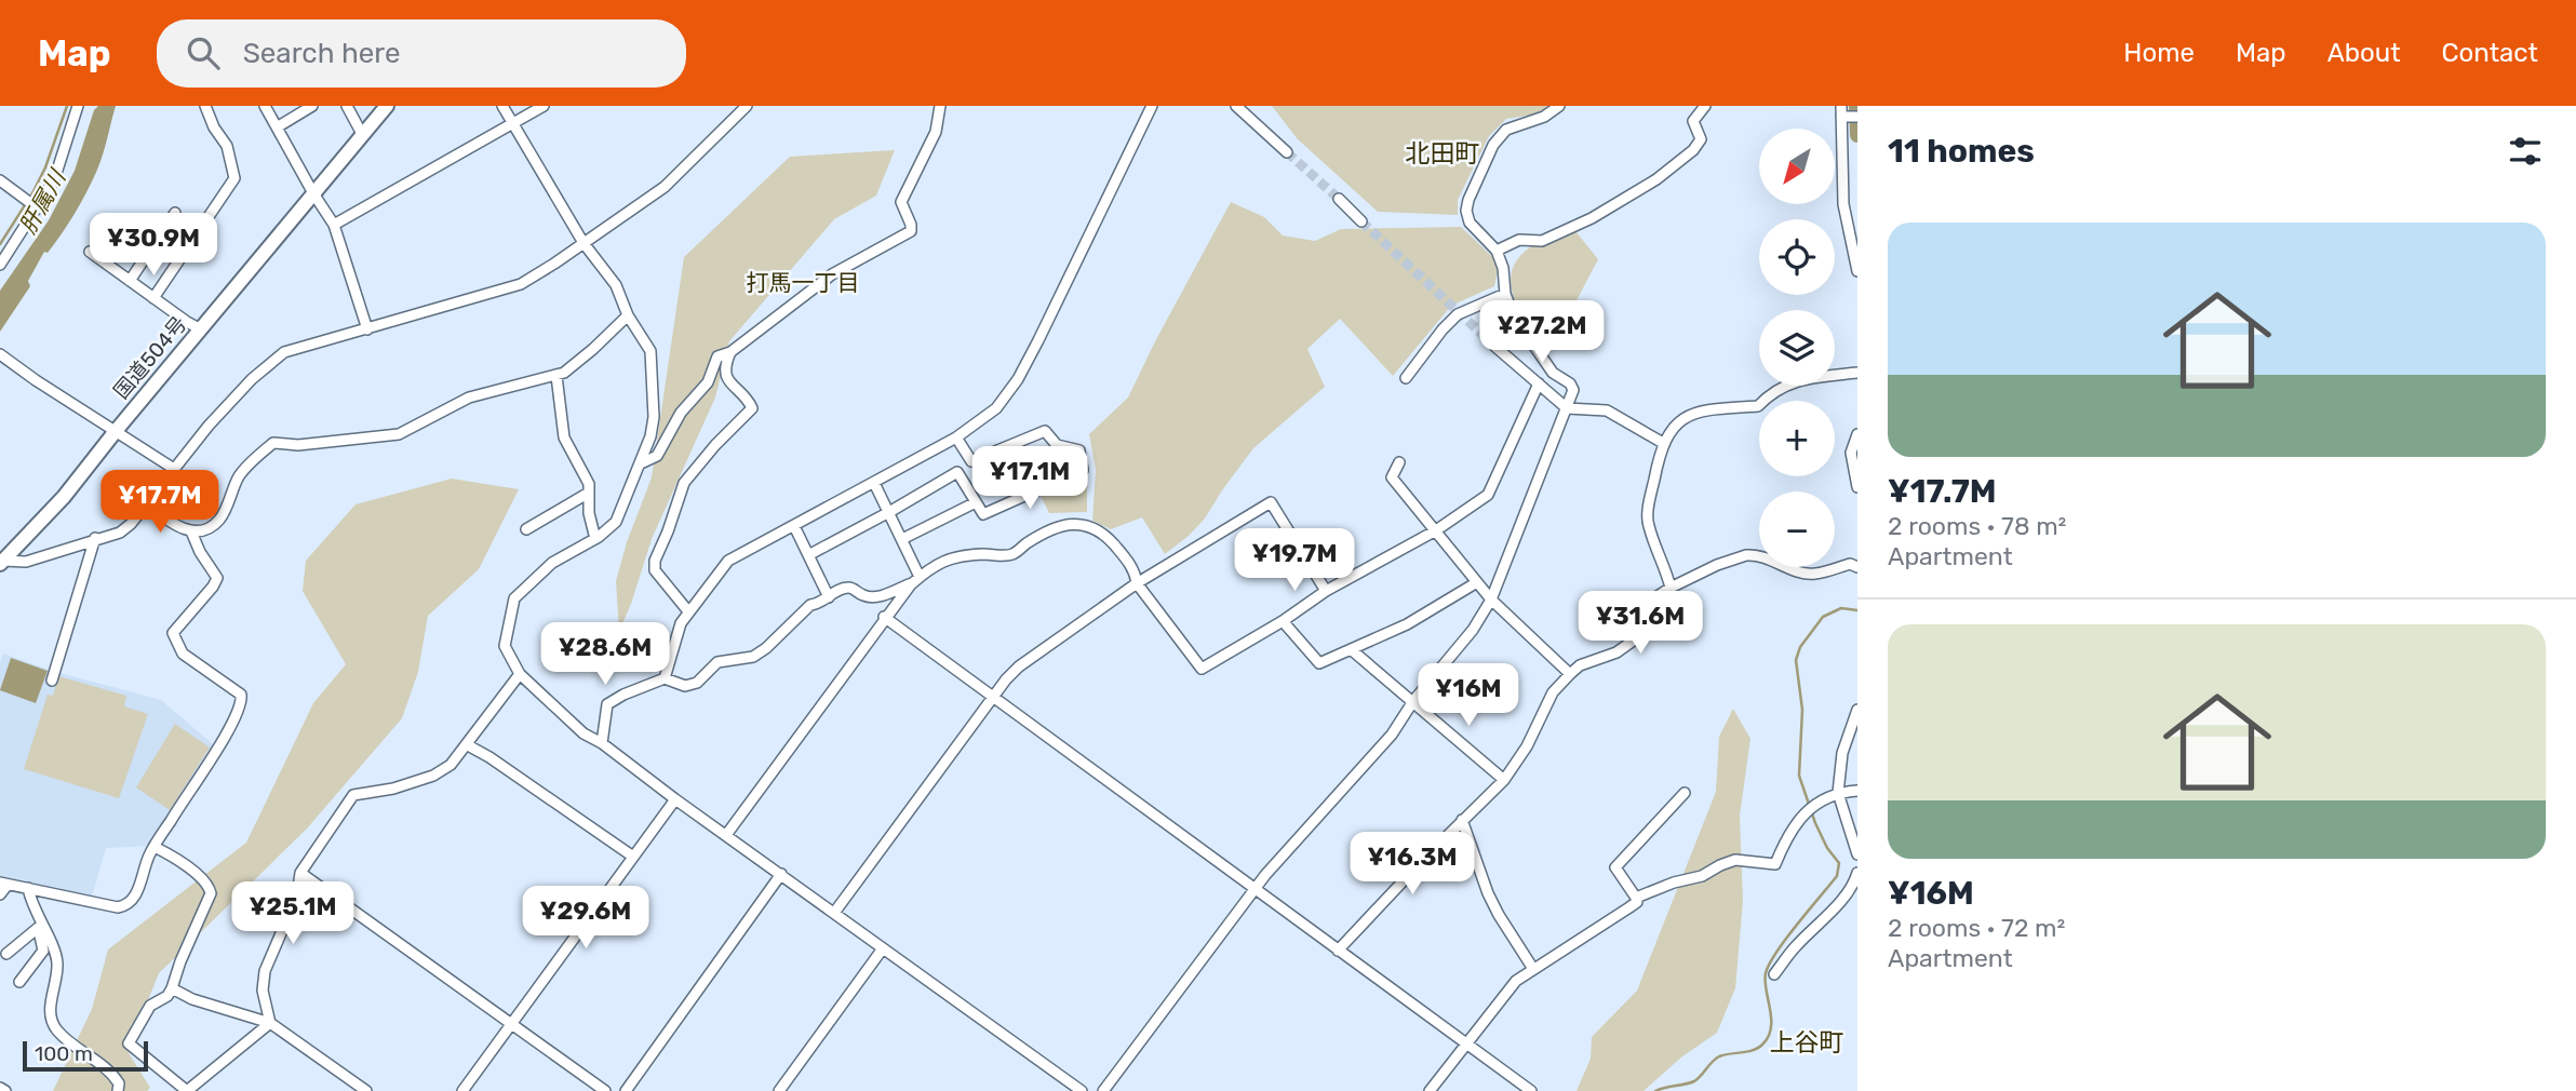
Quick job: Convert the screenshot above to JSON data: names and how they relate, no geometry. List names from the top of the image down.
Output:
{
  "streets": {
    "highway": ["国道504号"]
  },
  "districts": ["北田町", "打馬一丁目", "上谷町"],
  "water": ["肝属川"],
  "scale_bar": "100 m",
  "north": "bottom left",
  "page": {
    "header": "Map",
    "search": "Search here",
    "nav": [
      "Home",
      "Map",
      "About",
      "Contact"
    ],
    "heading": "11 homes",
    "map_buttons": ["+", "−"],
    "list": [
      {
        "name": "¥17.7M",
        "note": "2 rooms · 78 m² · Apartment"
      },
      {
        "name": "¥16M",
        "note": "2 rooms · 72 m² · Apartment"
      }
    ],
    "price": [
      "¥30.9M",
      "¥27.2M",
      "¥17.1M",
      "¥17.7M",
      "¥19.7M",
      "¥31.6M",
      "¥28.6M",
      "¥16M",
      "¥16.3M",
      "¥25.1M",
      "¥29.6M"
    ],
    "scale": "100 m"
  }
}
